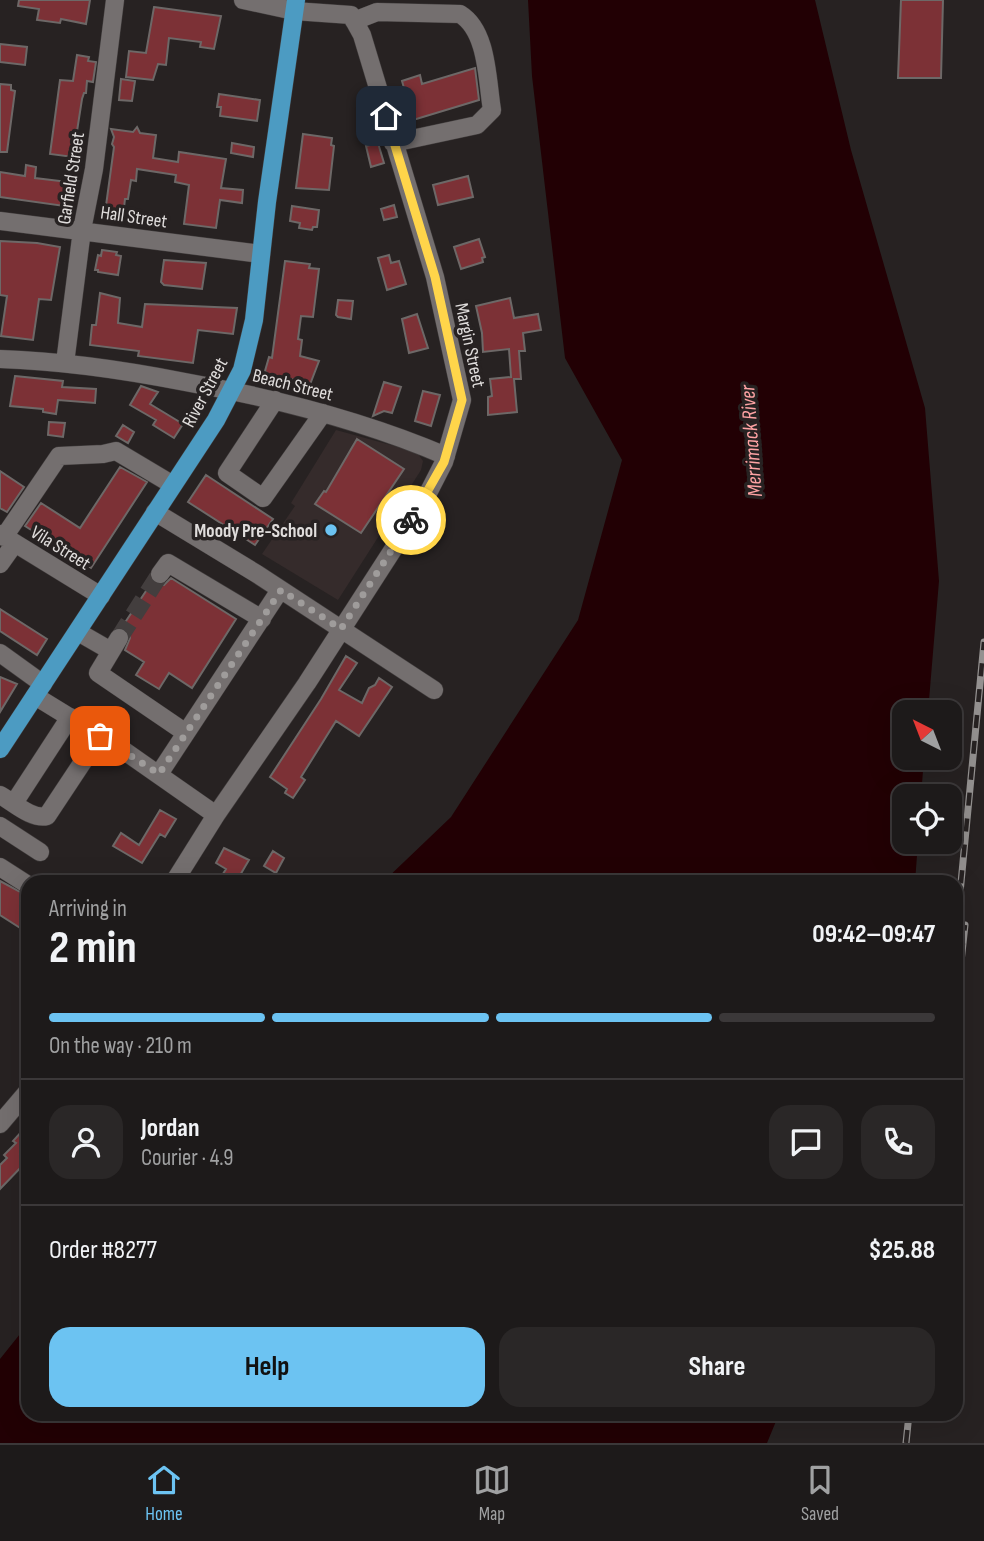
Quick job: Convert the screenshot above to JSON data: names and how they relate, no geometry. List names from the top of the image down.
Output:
{
  "streets": {
    "main road": ["River Street"],
    "street": [
      "Garfield Street",
      "Hall Street",
      "Margin Street",
      "Beach Street",
      "Vila Street"
    ]
  },
  "crossings": [
    ["Garfield Street", "Hall Street"],
    ["Garfield Street", "Beach Street"],
    ["Hall Street", "River Street"],
    ["Margin Street", "Beach Street"],
    ["Beach Street", "River Street"],
    ["River Street", "Vila Street"]
  ],
  "water": ["Merrimack River"],
  "places": ["Moody Pre-School"],
  "north": "top left",
  "page": {
    "heading": ["2 min", "Arriving in", "09:42–09:47"],
    "panel": [
      "Jordan",
      "Courier · 4.9",
      "Order #8277",
      "$25.88"
    ],
    "bar": "On the way · 210 m",
    "buttons": ["Help", "Share"],
    "tabs": ["Home", "Map", "Saved"]
  }
}
